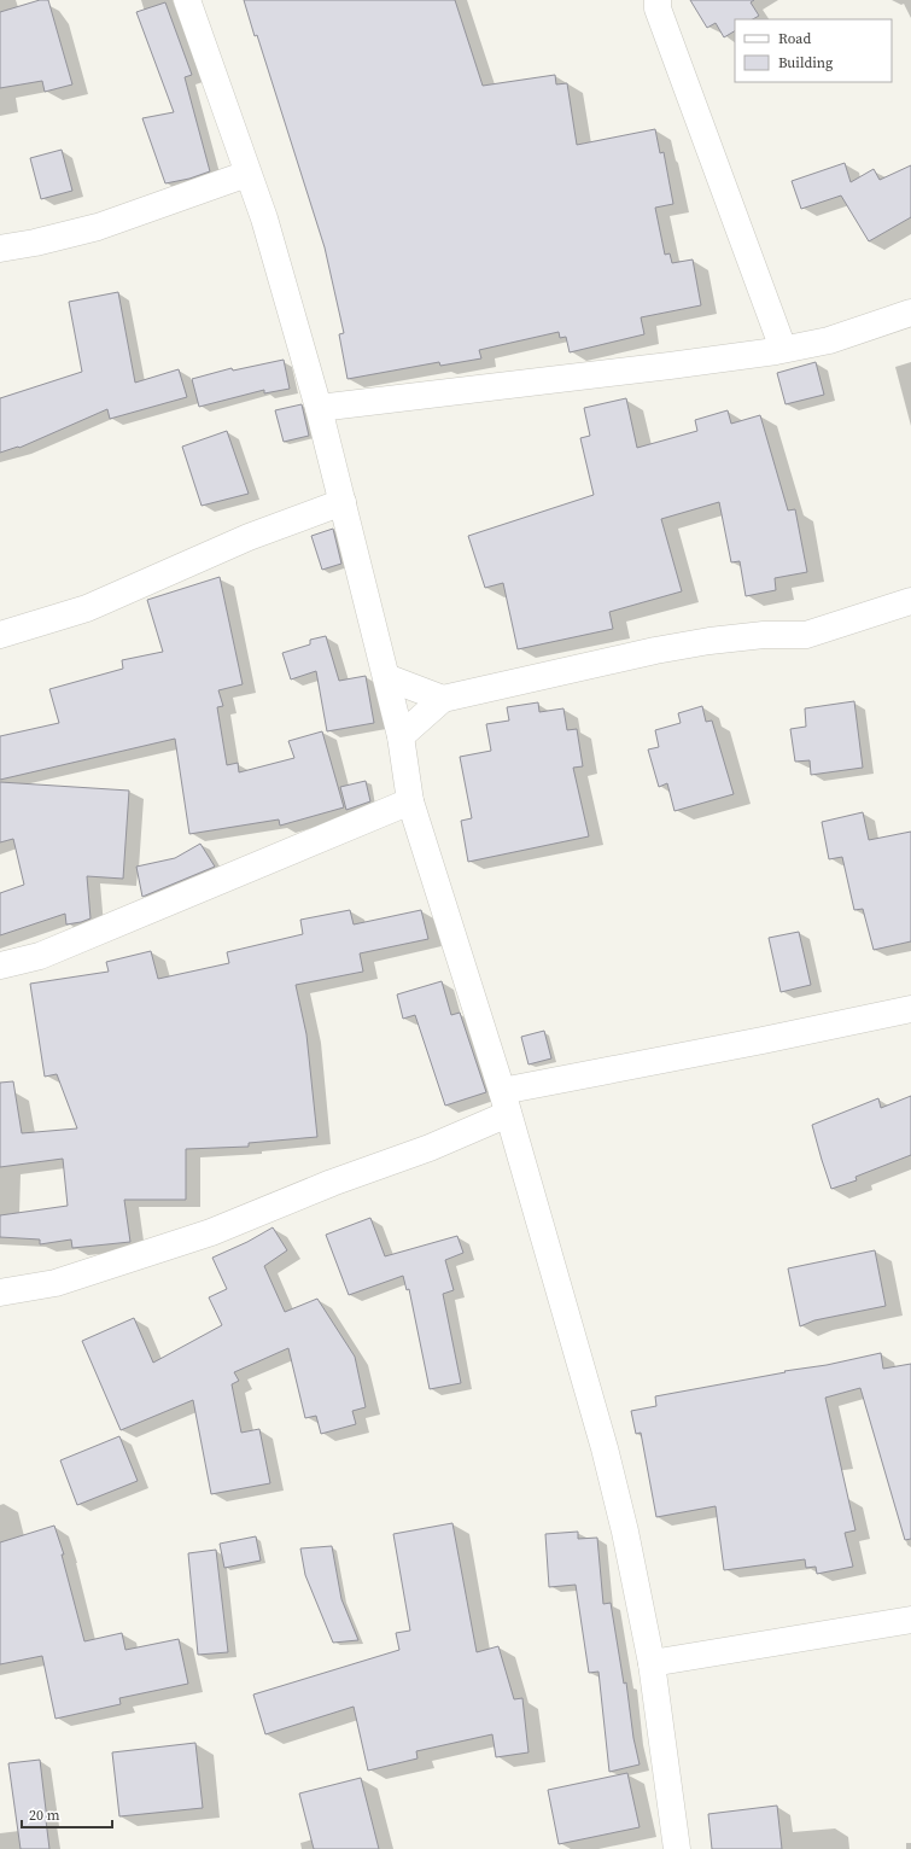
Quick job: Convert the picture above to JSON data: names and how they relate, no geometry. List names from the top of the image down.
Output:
{
  "legend": ["Road", "Building"],
  "scale_bar": "20 m"
}
